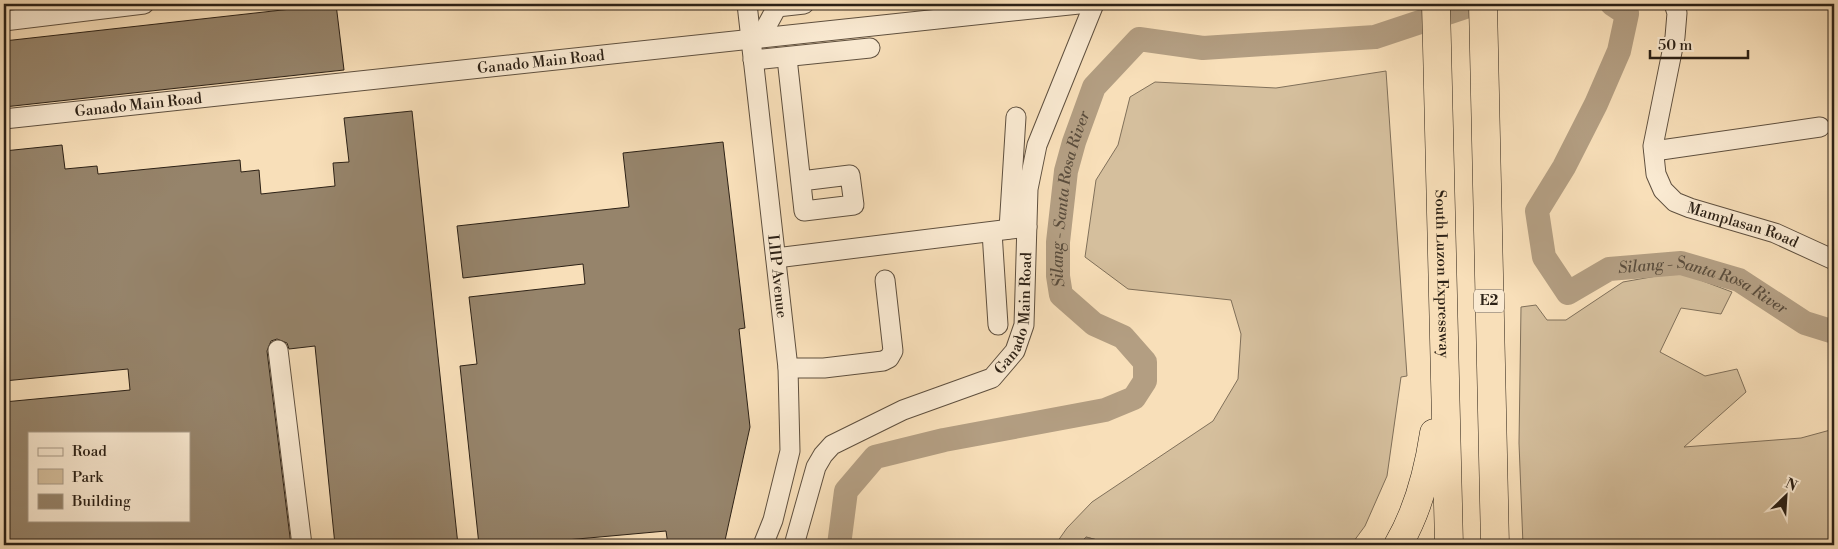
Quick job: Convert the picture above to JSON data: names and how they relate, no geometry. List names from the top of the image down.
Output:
{
  "streets": {
    "highway": ["South Luzon Expressway", "E2"],
    "street": ["Ganado Main Road", "Mamplasan Road", "LIIP Avenue"]
  },
  "crossings": [
    ["Ganado Main Road", "LIIP Avenue"]
  ],
  "water": ["Silang - Santa Rosa River"],
  "legend": ["Road", "Park", "Building"],
  "scale_bar": "50 m",
  "north": "top right"
}
